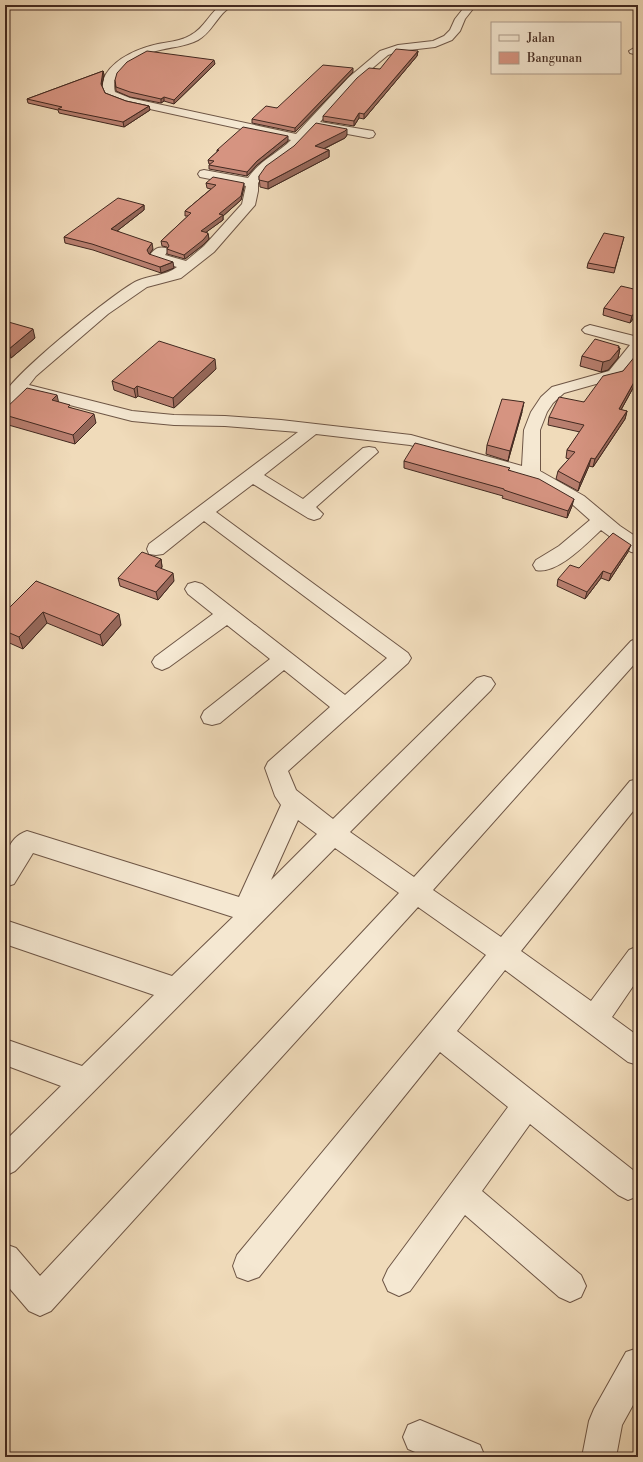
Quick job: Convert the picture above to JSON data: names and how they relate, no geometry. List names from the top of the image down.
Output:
{
  "legend": ["Jalan", "Bangunan"]
}
